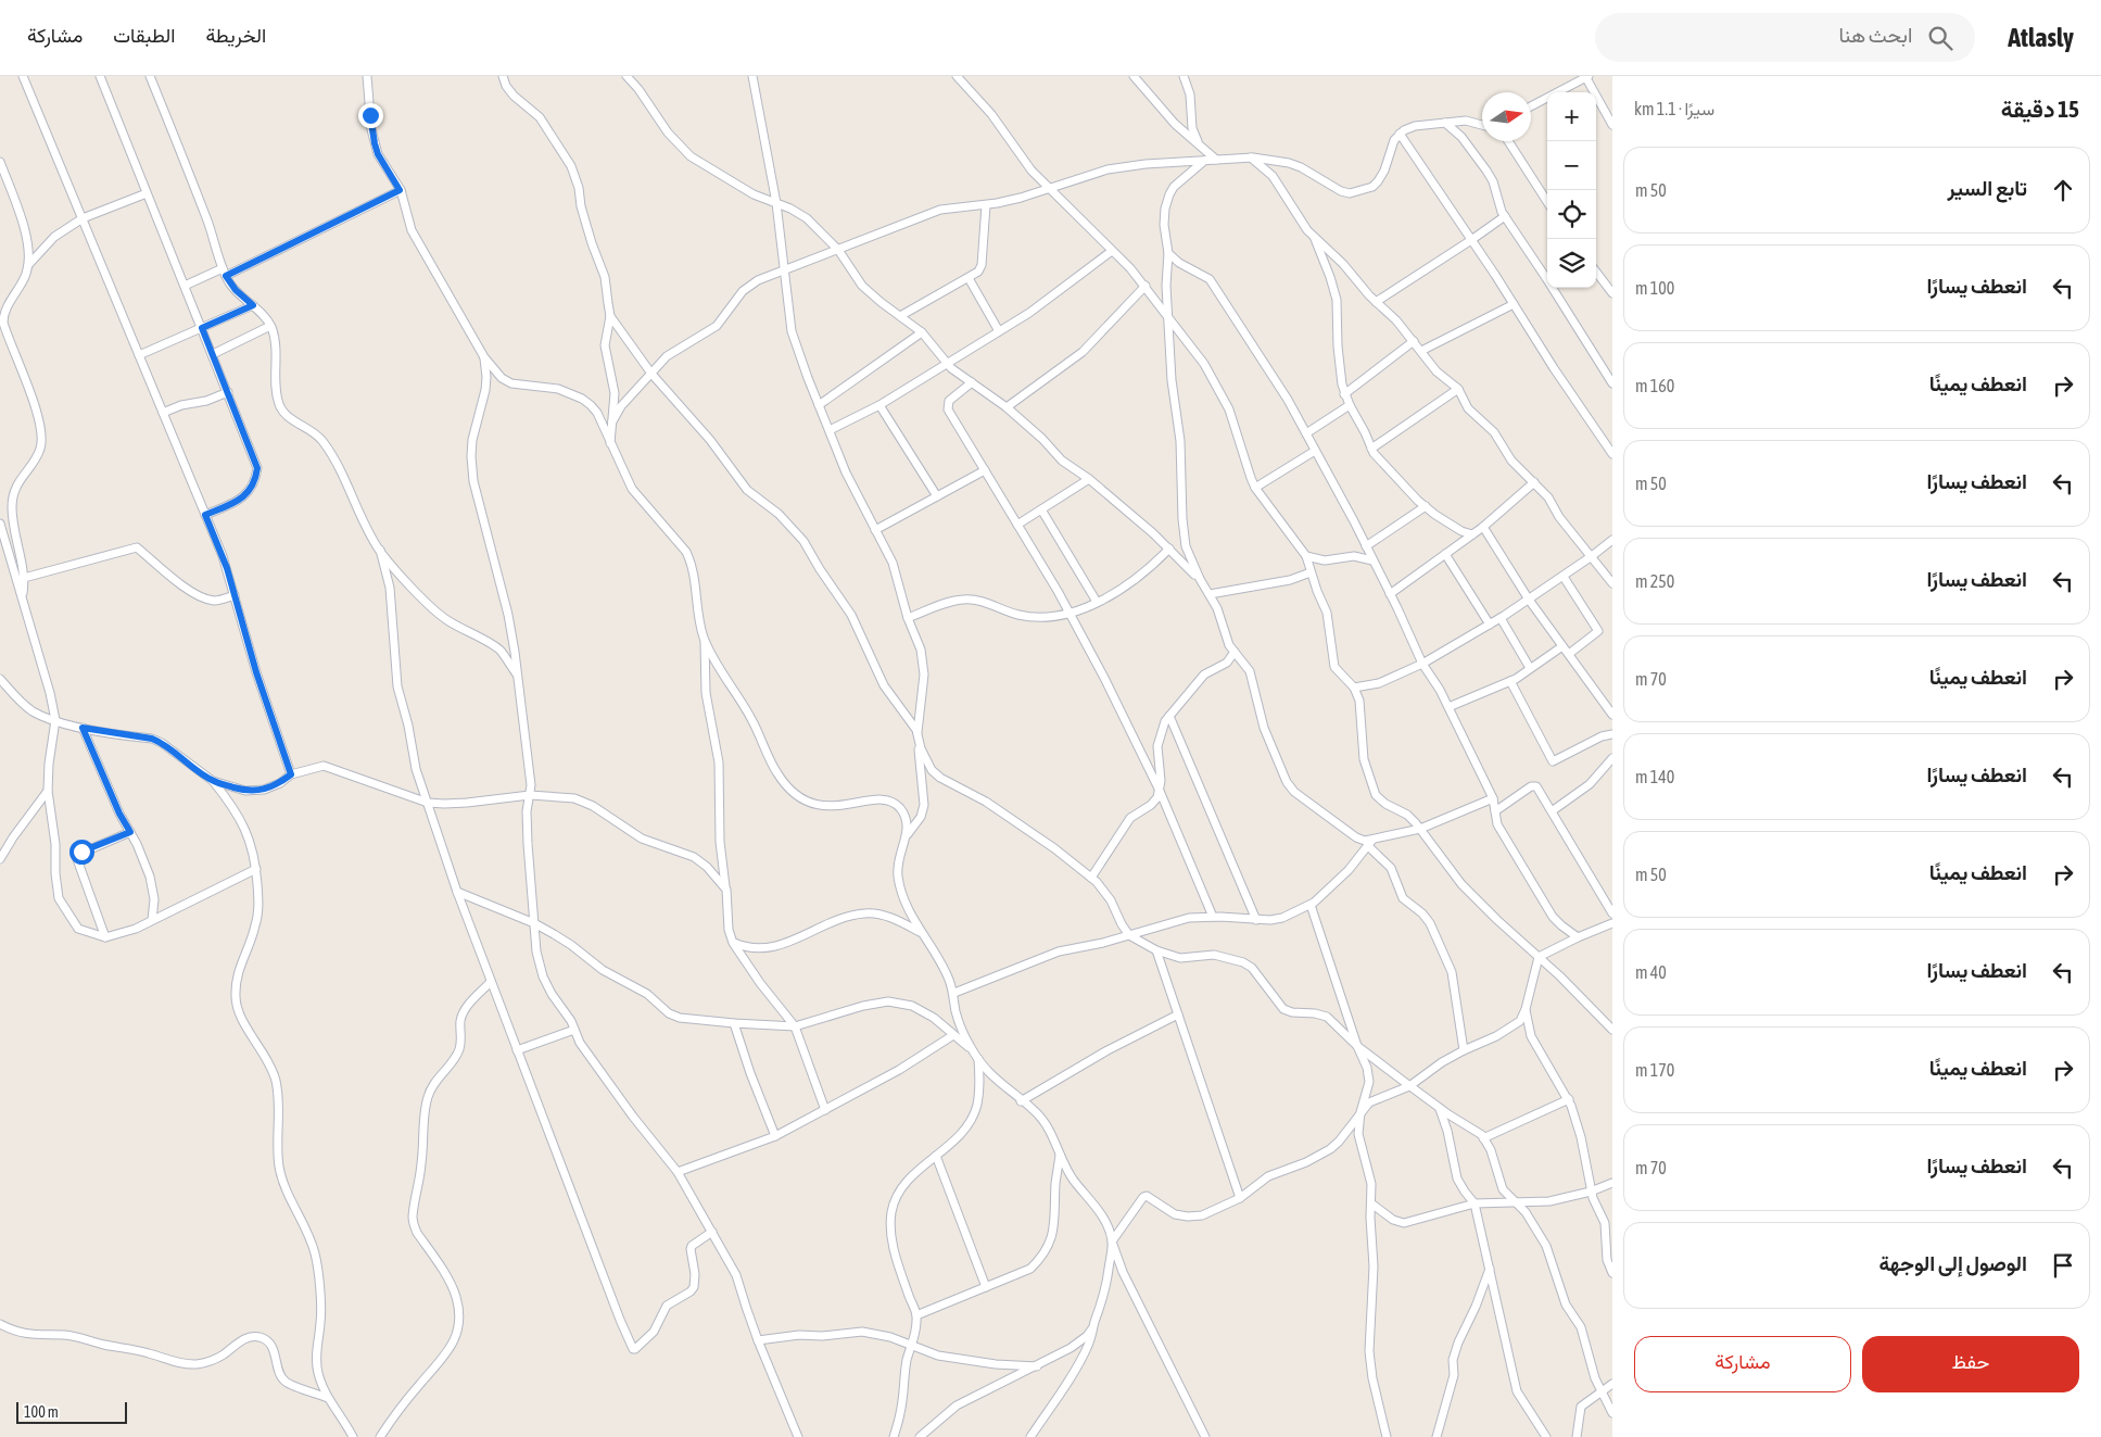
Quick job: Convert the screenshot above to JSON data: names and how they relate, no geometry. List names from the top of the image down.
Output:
{
  "scale_bar": "100 m",
  "north": "right",
  "page": {
    "header": "Atlasly",
    "search": "ابحث هنا",
    "nav": ["الخريطة", "الطبقات", "مشاركة"],
    "heading": ["15 دقيقة", "سيرًا · 1.1 km"],
    "map_buttons": ["+", "−"],
    "list": [
      ["تابع السير", "50 m"],
      ["انعطف يسارًا", "100 m"],
      ["انعطف يمينًا", "160 m"],
      ["انعطف يسارًا", "50 m"],
      ["انعطف يسارًا", "250 m"],
      ["انعطف يمينًا", "70 m"],
      ["انعطف يسارًا", "140 m"],
      ["انعطف يمينًا", "50 m"],
      ["انعطف يسارًا", "40 m"],
      ["انعطف يمينًا", "170 m"],
      ["انعطف يسارًا", "70 m"],
      "الوصول إلى الوجهة"
    ],
    "buttons": ["حفظ", "مشاركة"],
    "scale": "100 m"
  }
}
